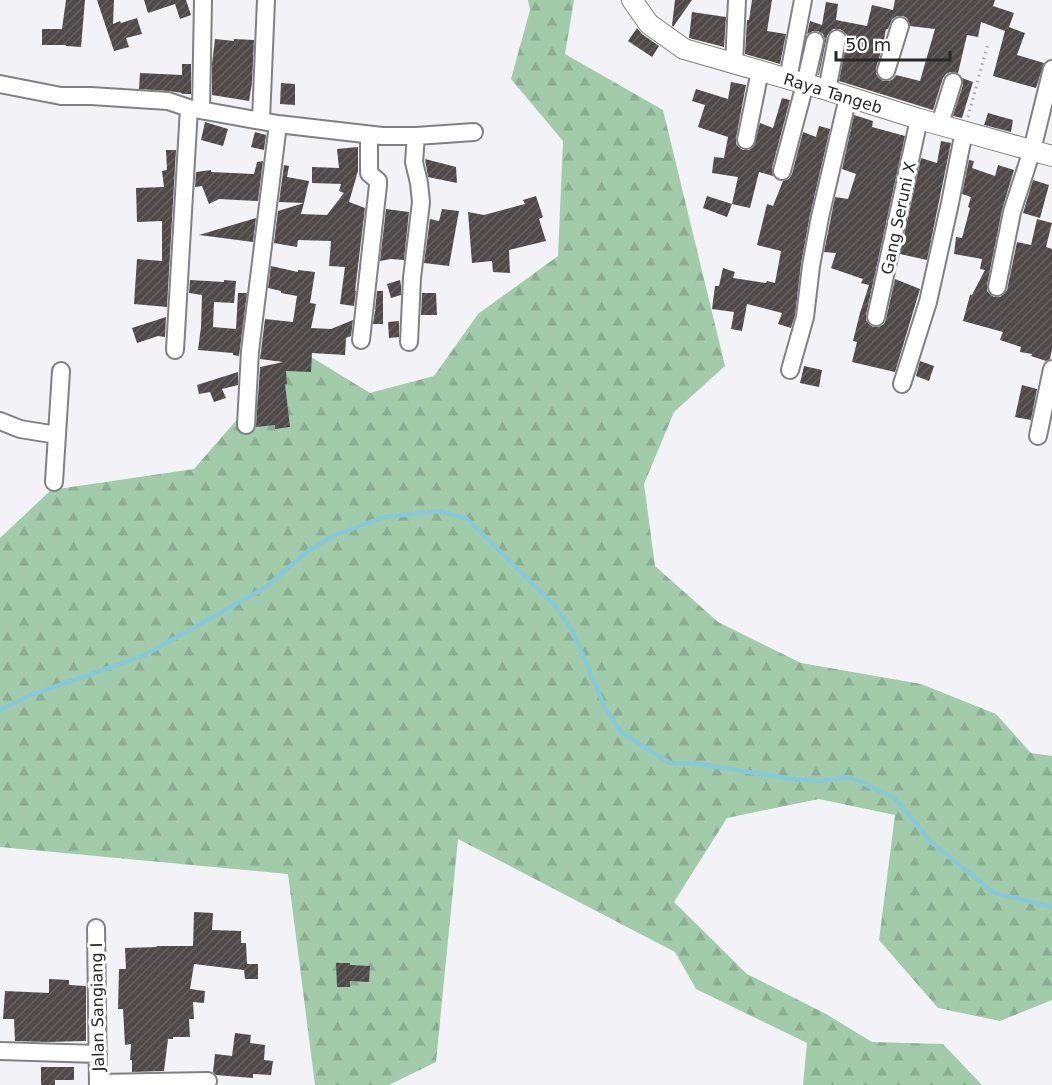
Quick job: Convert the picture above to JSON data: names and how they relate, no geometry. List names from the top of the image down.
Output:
{
  "streets": {
    "street": ["Raya Tangeb", "Gang Seruni X", "Jalan Sangiang I"]
  },
  "crossings": [
    ["Raya Tangeb", "Gang Seruni X"]
  ],
  "scale_bar": "50 m"
}
